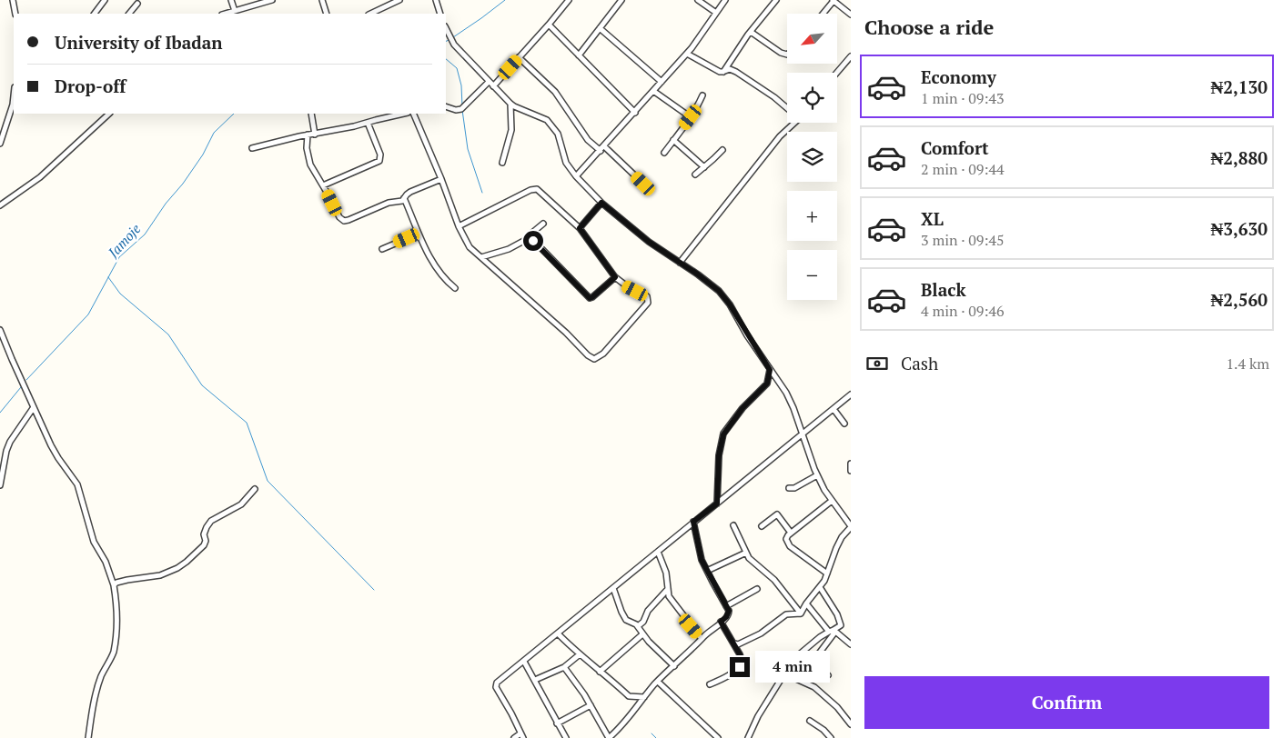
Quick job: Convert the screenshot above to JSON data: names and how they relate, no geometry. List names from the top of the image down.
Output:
{
  "water": ["Jamoje"],
  "north": "bottom left",
  "page": {
    "heading": "Choose a ride",
    "map_buttons": ["+", "−"],
    "banner": ["University of Ibadan", "Drop-off"],
    "list": [
      {
        "name": "Economy",
        "note": "1 min · 09:43",
        "value": "₦2,130"
      },
      {
        "name": "Comfort",
        "note": "2 min · 09:44",
        "value": "₦2,880"
      },
      {
        "name": "XL",
        "note": "3 min · 09:45",
        "value": "₦3,630"
      },
      {
        "name": "Black",
        "note": "4 min · 09:46",
        "value": "₦2,560"
      }
    ],
    "pay": ["Cash", "1.4 km"],
    "bubble": "4 min",
    "buttons": "Confirm"
  }
}
